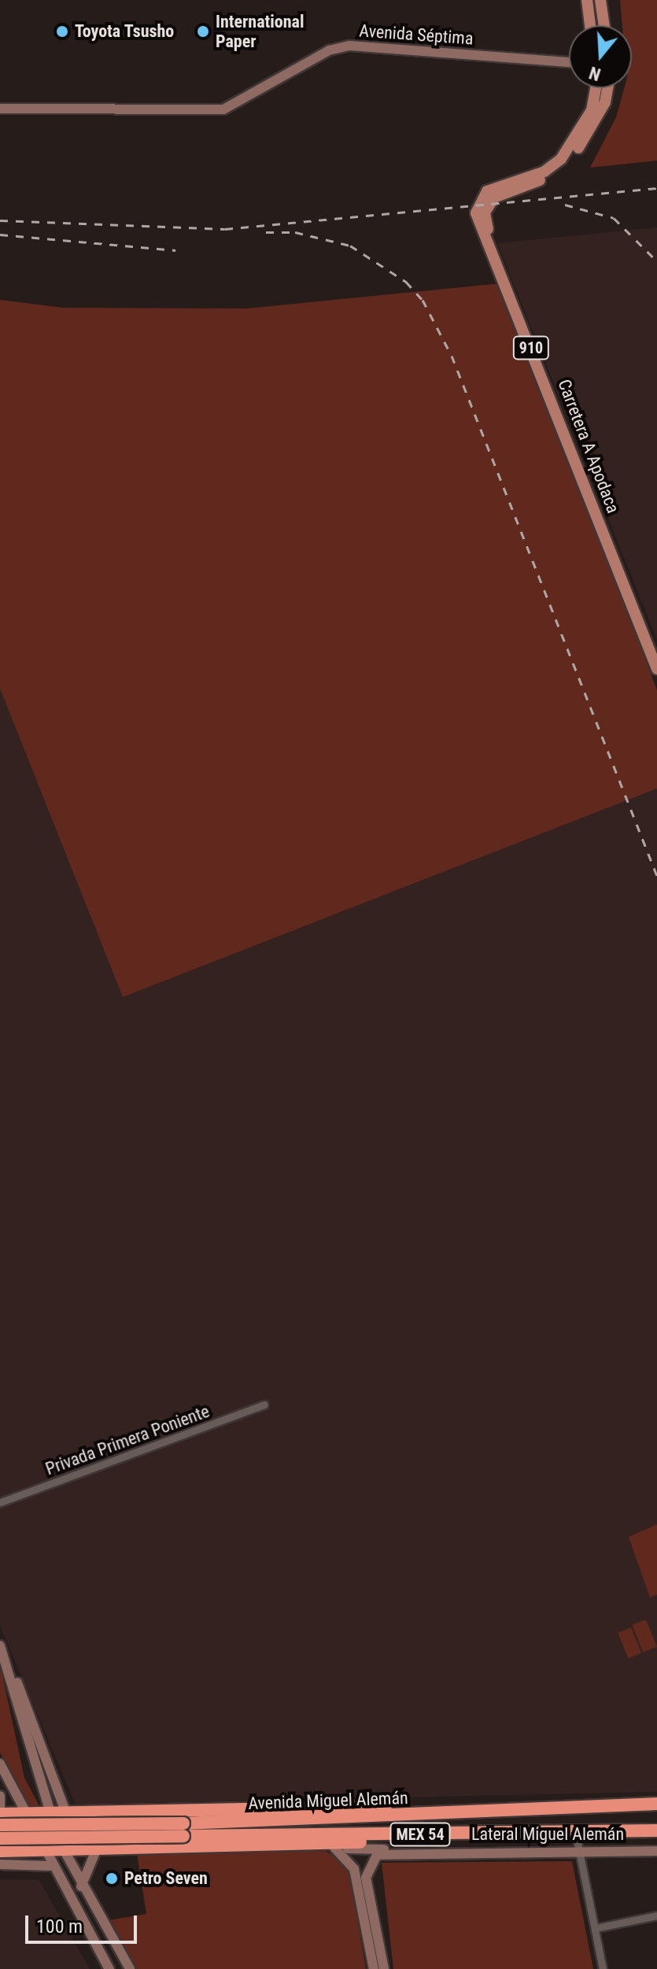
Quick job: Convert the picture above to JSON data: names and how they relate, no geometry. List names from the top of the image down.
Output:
{
  "streets": {
    "highway": ["Avenida Miguel Alemán", "MEX 54"],
    "main road": ["910", "Carretera A Apodaca"],
    "street": ["Avenida Séptima", "Privada Primera Poniente", "Lateral Miguel Alemán"]
  },
  "places": ["Toyota Tsusho", "International Paper", "Petro Seven"],
  "scale_bar": "100 m",
  "north": "bottom"
}
